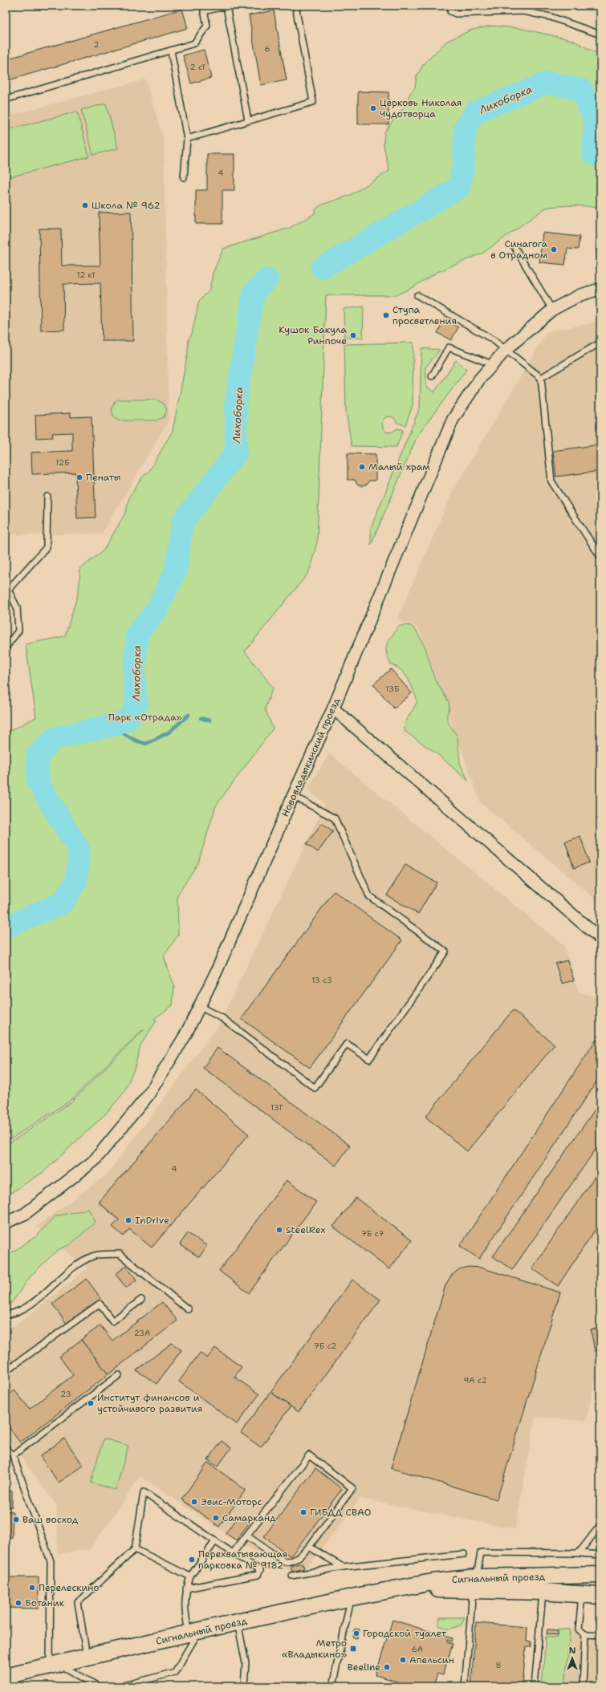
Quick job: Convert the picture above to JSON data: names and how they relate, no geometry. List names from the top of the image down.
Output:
{
  "streets": {
    "main road": ["Сигнальный проезд"],
    "street": ["Нововладыкинский проезд"]
  },
  "water": ["Лихоборка"],
  "parks": ["Парк «Отрада»"],
  "places": {
    "other": [
      "Церковь Николая Чудотворца",
      "Школа № 962",
      "Синагога в Отрадном",
      "Ступа просветления",
      "Кушок Бакула Ринпоче",
      "Малый храм",
      "Пенаты",
      "InDrive",
      "SteelRex",
      "Институт финансов и устойчивого развития",
      "Эвис-Моторс",
      "ГИБДД СВАО",
      "Самарканд",
      "Ваш восход",
      "Перехватывающая парковка № 9182",
      "Перелескино",
      "Ботаник",
      "Городской туалет",
      "Апельсин",
      "Beeline"
    ],
    "transit": ["Метро «Владыкино»"]
  },
  "house_numbers": [
    "2",
    "6",
    "2 с1",
    "4",
    "12 к1",
    "12Б",
    "13Б",
    "13 с3",
    "13Г",
    "4",
    "7Б с7",
    "23А",
    "7Б с2",
    "9А с2",
    "23",
    "6А",
    "8"
  ],
  "north": "top"
}
